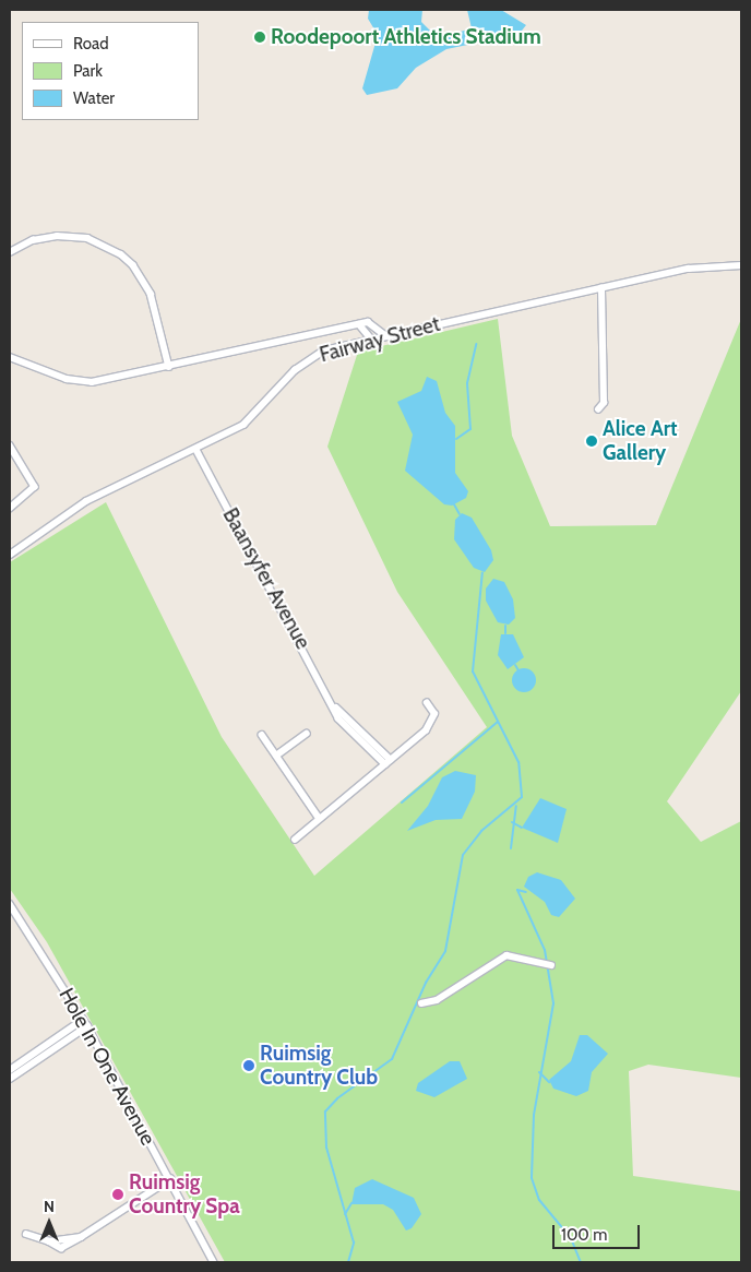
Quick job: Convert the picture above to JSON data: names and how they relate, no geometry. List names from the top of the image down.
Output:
{
  "streets": {
    "street": ["Fairway Street", "Baansyfer Avenue", "Hole In One Avenue"]
  },
  "crossings": [
    ["Fairway Street", "Baansyfer Avenue"]
  ],
  "places": [
    "Roodepoort Athletics Stadium",
    "Alice Art Gallery",
    "Ruimsig Country Club",
    "Ruimsig Country Spa"
  ],
  "legend": ["Road", "Park", "Water"],
  "scale_bar": "100 m",
  "north": "top"
}
